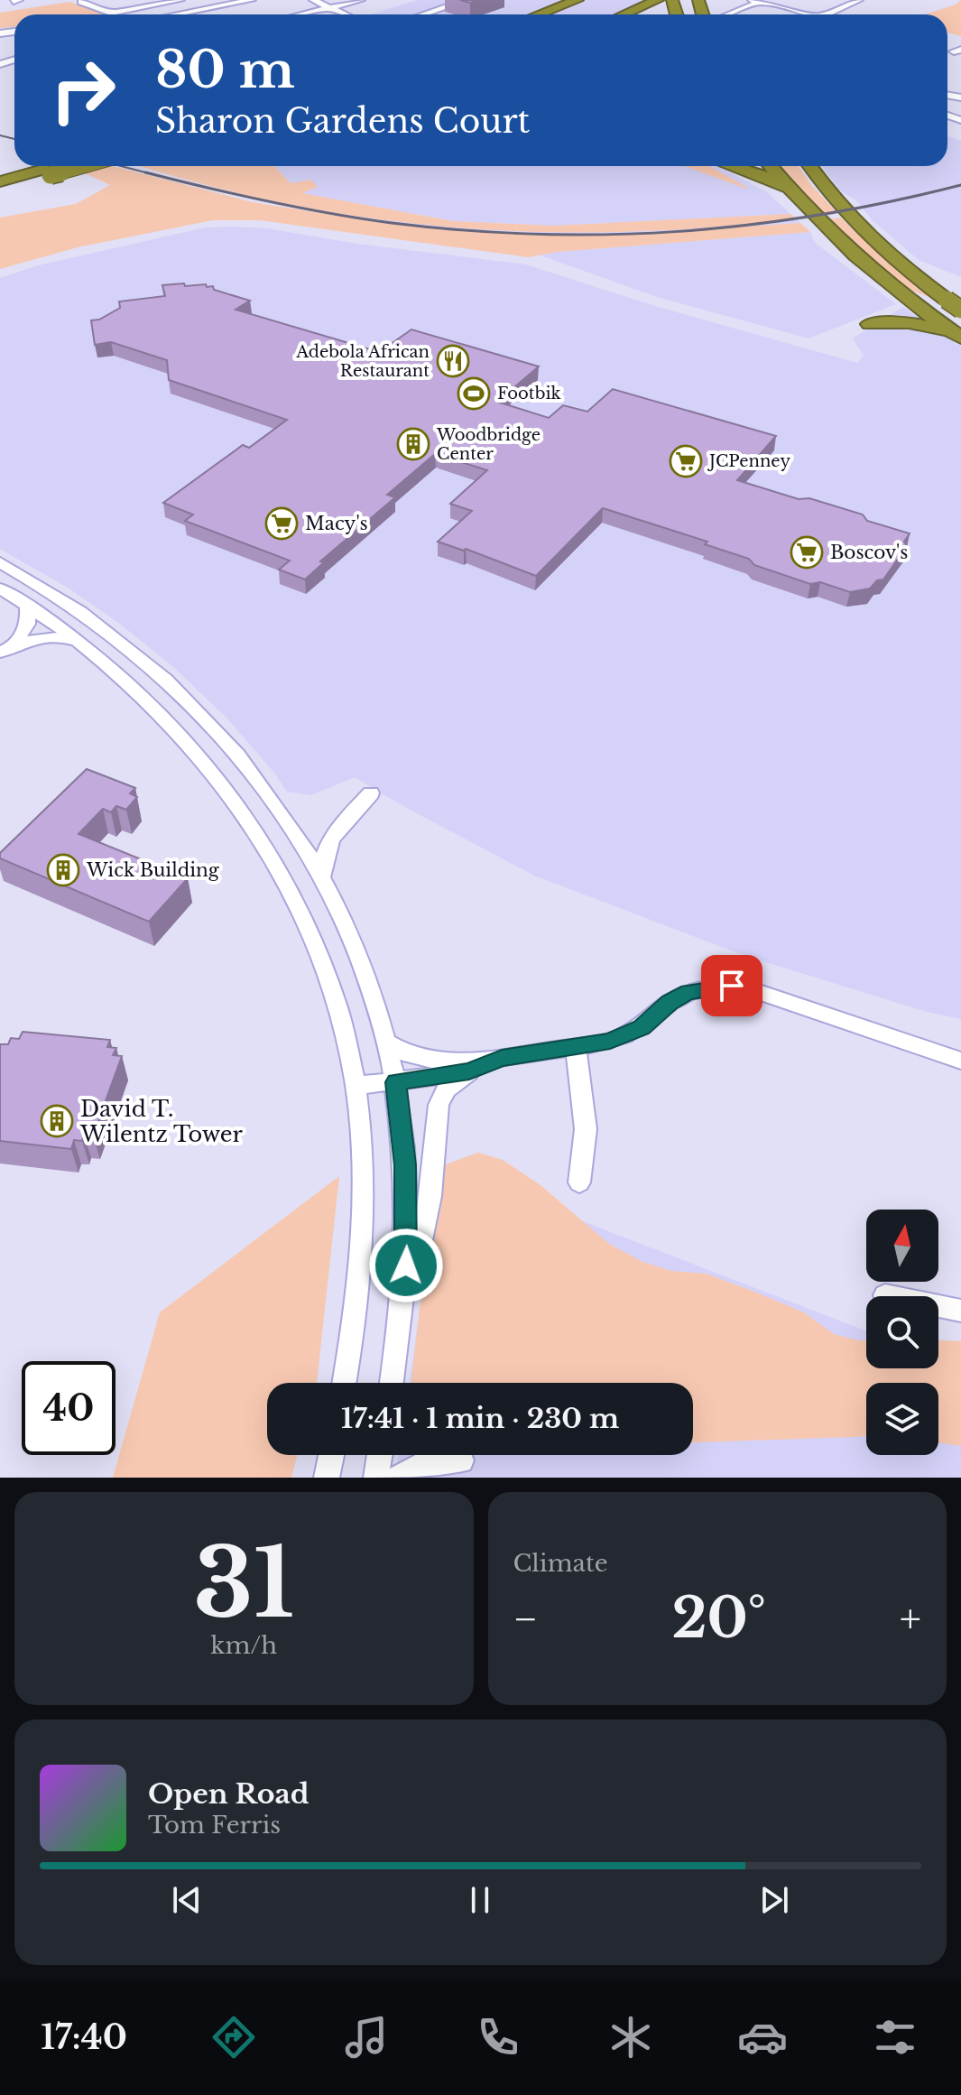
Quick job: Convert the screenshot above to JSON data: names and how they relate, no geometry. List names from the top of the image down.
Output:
{
  "places": {
    "restaurant": ["Adebola African Restaurant"],
    "sports": ["Footbik"],
    "building": ["Woodbridge Center", "Wick Building", "David T. Wilentz Tower"],
    "supermarket": ["JCPenney", "Macy's", "Boscov's"]
  },
  "north": "top",
  "page": {
    "turn": ["80 m", "Sharon Gardens Court"],
    "limit": "40",
    "trip": "17:41 · 1 min · 230 m",
    "tile": [
      ["31", "km/h"],
      "Climate"
    ],
    "heat": ["−", "20°", "+"],
    "song": ["Open Road", "Tom Ferris"],
    "tabs": "17:40"
  }
}
